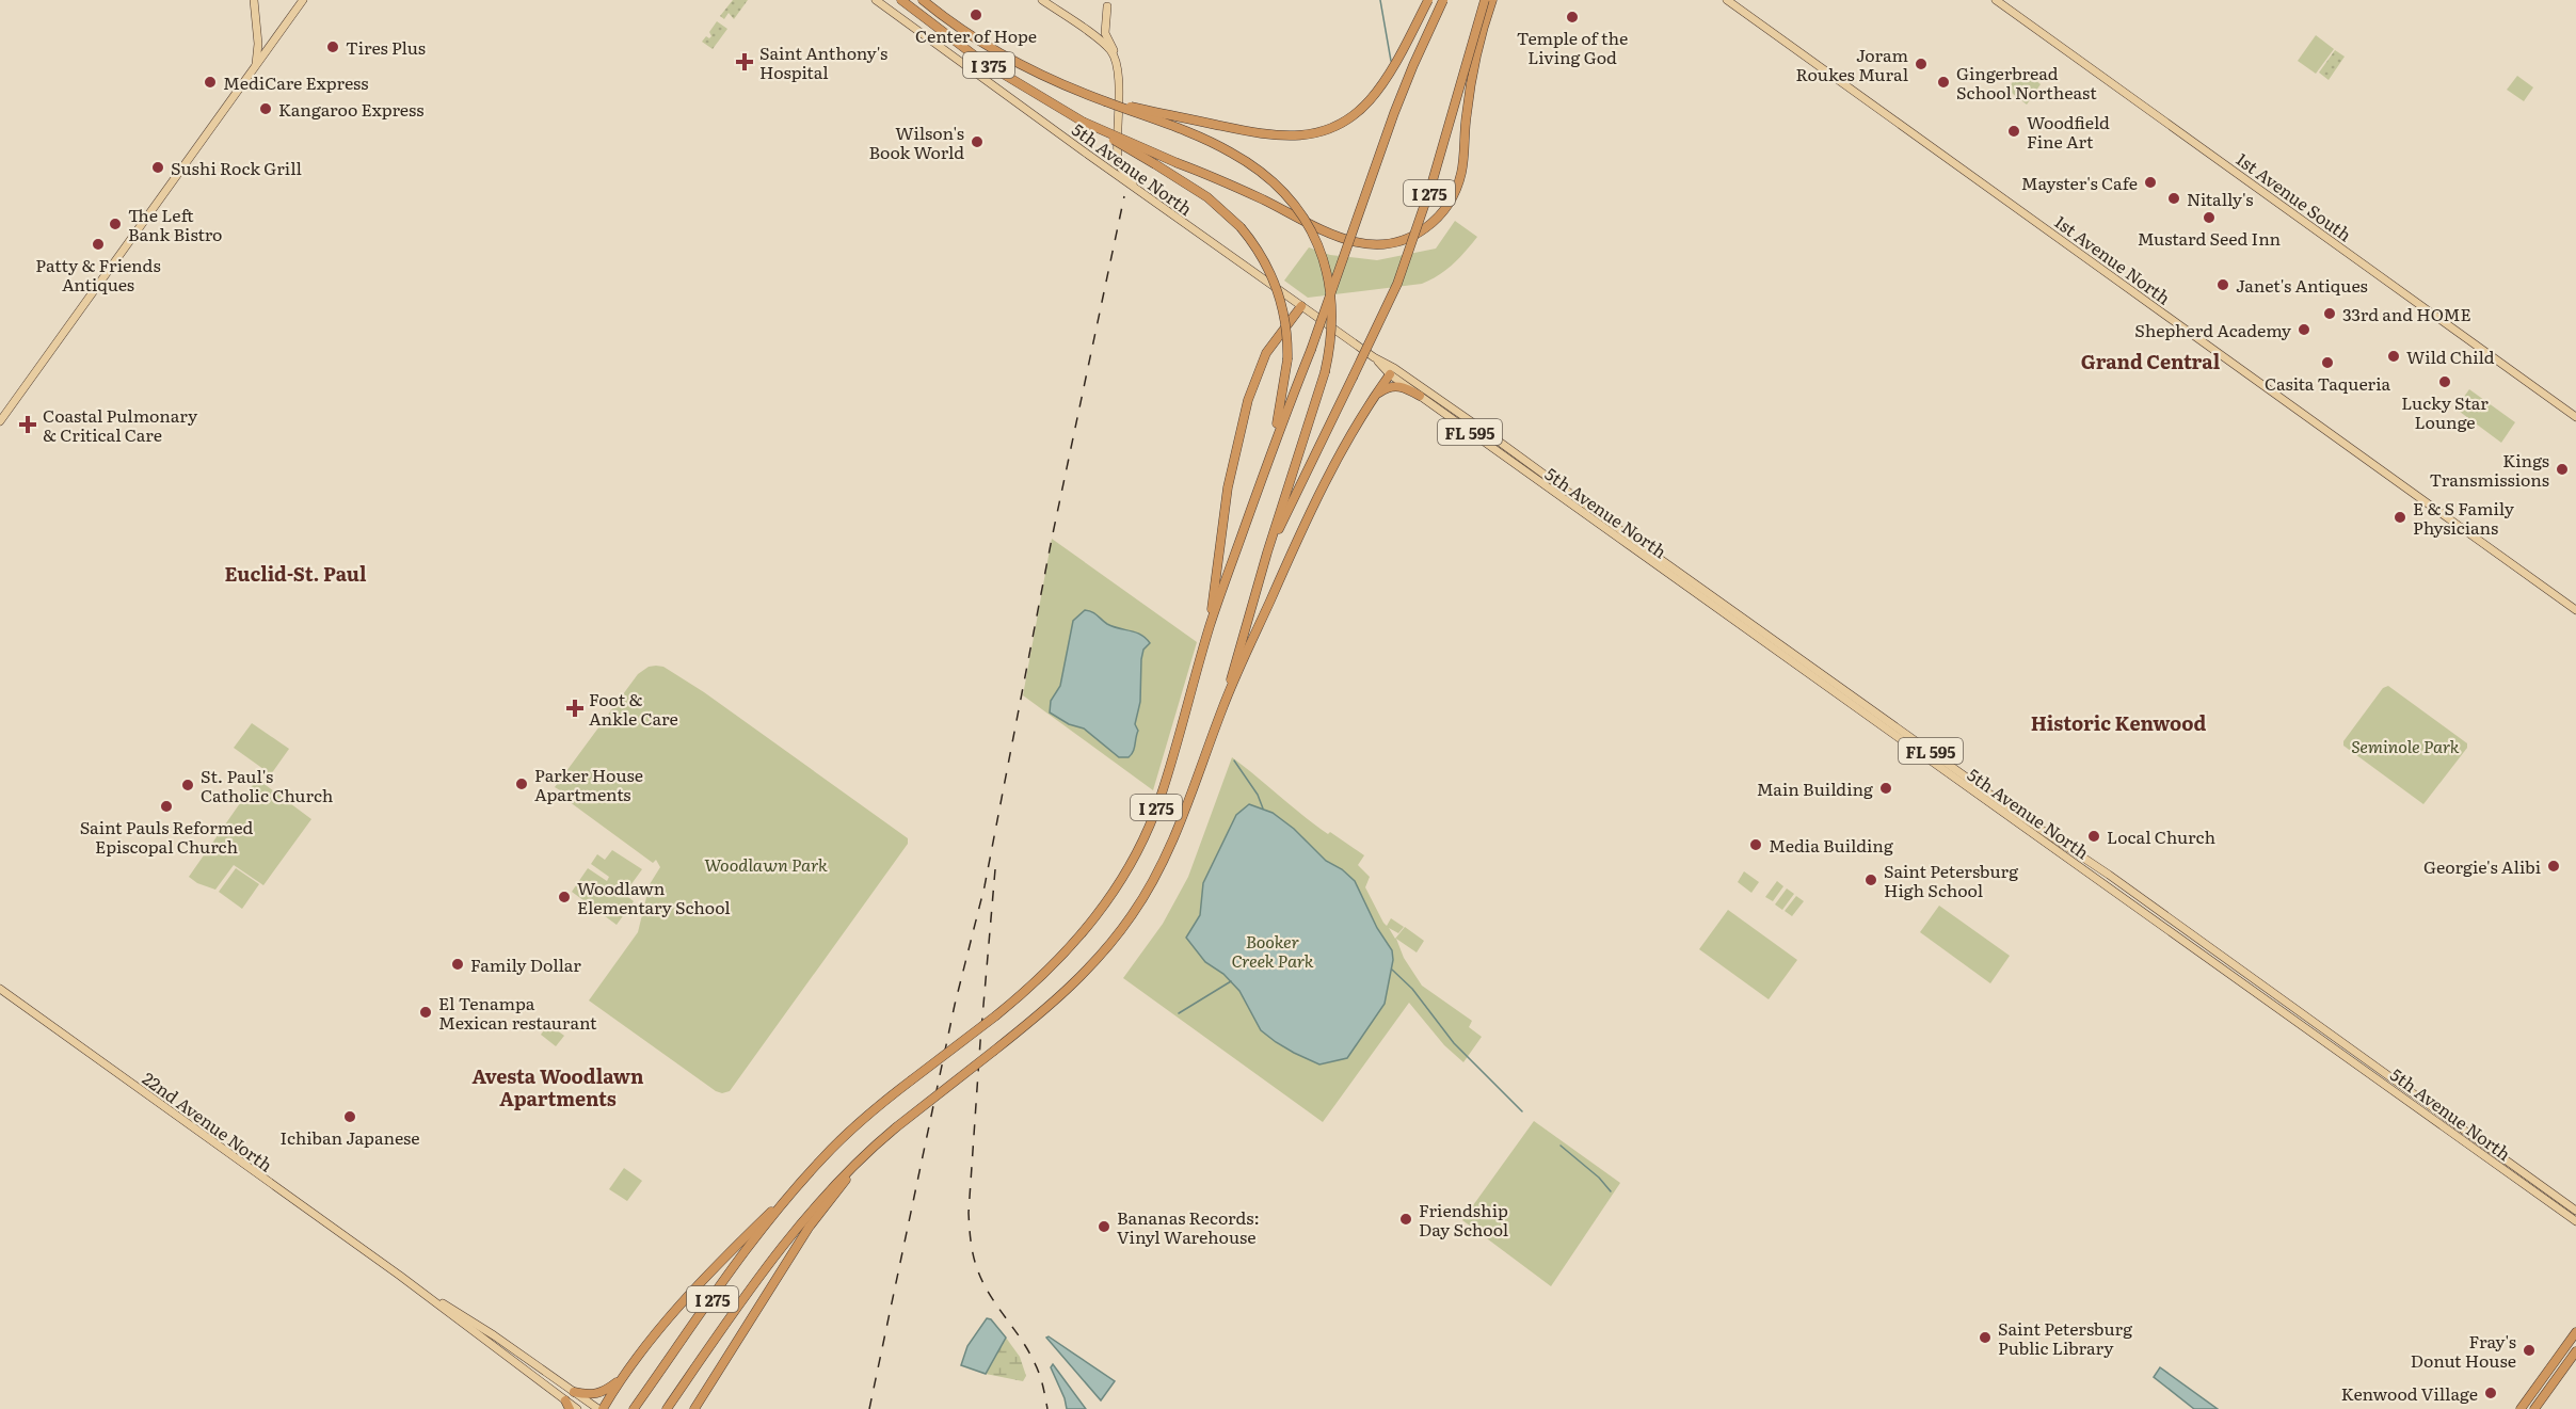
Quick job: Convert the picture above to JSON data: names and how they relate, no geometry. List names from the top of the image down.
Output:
{
  "streets": {
    "highway": ["I 375", "I 275"],
    "main road": [
      "5th Avenue North",
      "1st Avenue South",
      "1st Avenue North",
      "FL 595",
      "22nd Avenue North"
    ]
  },
  "crossings": [
    ["5th Avenue North", "FL 595"]
  ],
  "districts": [
    "Grand Central",
    "Euclid-St. Paul",
    "Historic Kenwood",
    "Avesta Woodlawn Apartments"
  ],
  "parks": ["Seminole Park", "Woodlawn Park", "Booker Creek Park"],
  "places": {
    "other": [
      "Center of Hope",
      "Temple of the Living God",
      "Tires Plus",
      "Joram Roukes Mural",
      "MediCare Express",
      "Gingerbread School Northeast",
      "Kangaroo Express",
      "Woodfield Fine Art",
      "Wilson's Book World",
      "Sushi Rock Grill",
      "Mayster's Cafe",
      "Nitally's",
      "Mustard Seed Inn",
      "The Left Bank Bistro",
      "Patty & Friends Antiques",
      "Janet's Antiques",
      "33rd and HOME",
      "Shepherd Academy",
      "Wild Child",
      "Casita Taqueria",
      "Lucky Star Lounge",
      "Kings Transmissions",
      "E & S Family Physicians",
      "Parker House Apartments",
      "St. Paul's Catholic Church",
      "Main Building",
      "Saint Pauls Reformed Episcopal Church",
      "Local Church",
      "Media Building",
      "Georgie's Alibi",
      "Saint Petersburg High School",
      "Woodlawn Elementary School",
      "Family Dollar",
      "El Tenampa Mexican restaurant",
      "Ichiban Japanese",
      "Friendship Day School",
      "Bananas Records: Vinyl Warehouse",
      "Saint Petersburg Public Library",
      "Fray's Donut House",
      "Kenwood Village"
    ],
    "health": ["Saint Anthony's Hospital", "Coastal Pulmonary & Critical Care", "Foot & Ankle Care"]
  }
}
